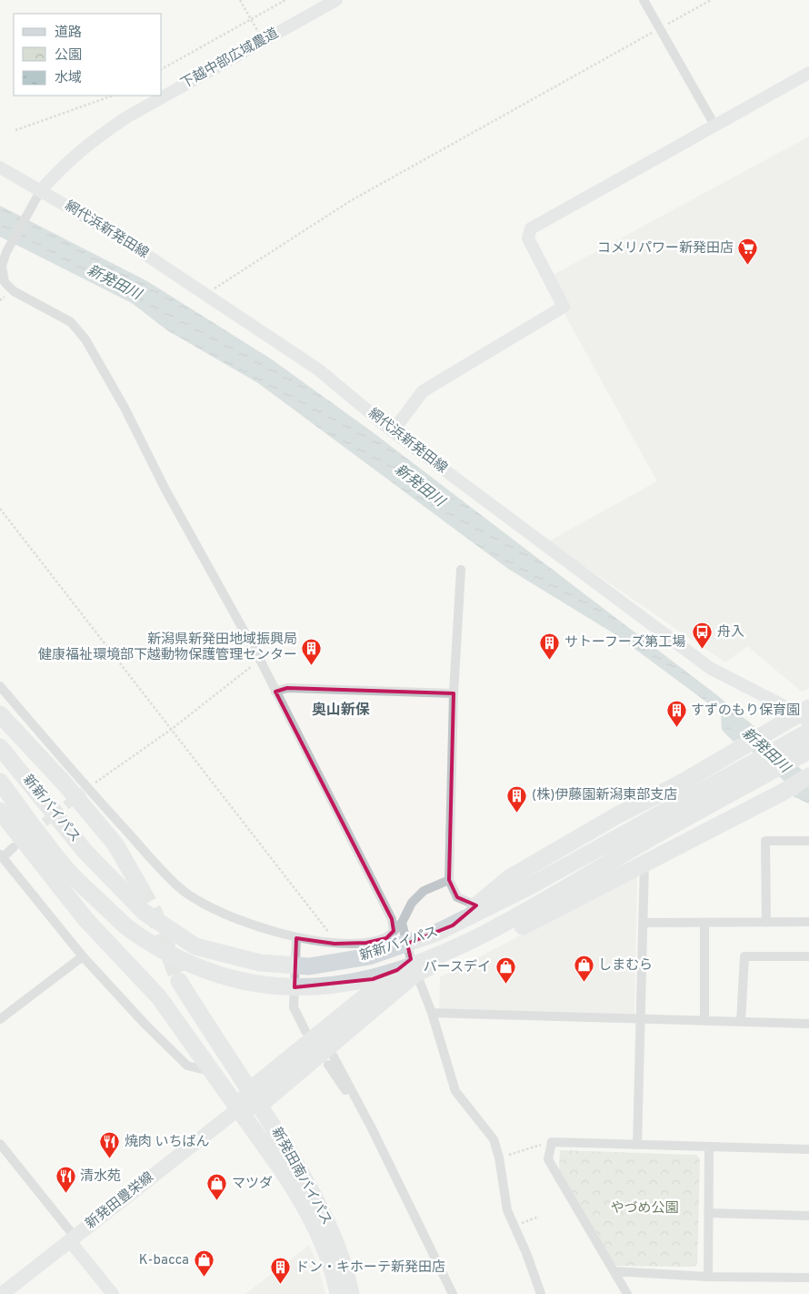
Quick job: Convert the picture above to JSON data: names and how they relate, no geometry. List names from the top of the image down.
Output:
{
  "streets": {
    "highway": ["新新バイパス", "新発田南バイパス"],
    "main road": ["新発田豊栄線"],
    "street": ["下越中部広域農道", "網代浜新発田線"]
  },
  "crossings": [
    ["下越中部広域農道", "網代浜新発田線"],
    ["新発田南バイパス", "新発田豊栄線"]
  ],
  "districts": ["奥山新保"],
  "water": ["新発田川"],
  "parks": ["やづめ公園"],
  "places": {
    "supermarket": ["コメリパワー新発田店"],
    "bus stop": ["舟入"],
    "building": [
      "サトーフーズ第工場",
      "新潟県新発田地域振興局 健康福祉環境部下越動物保護管理センター",
      "すずのもり保育園",
      "(株)伊藤園新潟東部支店",
      "ドン・キホーテ新発田店"
    ],
    "shop": [
      "しまむら",
      "バースデイ",
      "マツダ",
      "K-bacca"
    ],
    "restaurant": ["焼肉 いちばん", "清水苑"]
  },
  "legend": ["道路", "公園", "水域"]
}
